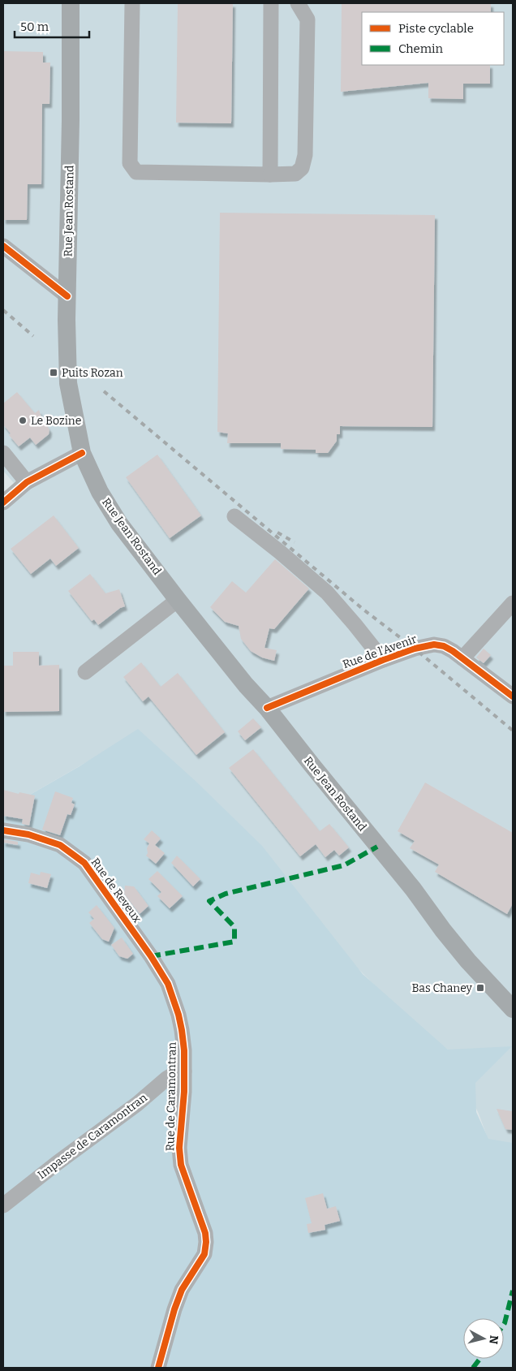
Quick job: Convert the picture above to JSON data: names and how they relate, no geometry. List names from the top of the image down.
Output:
{
  "streets": {
    "main road": ["Rue Jean Rostand"],
    "street": [
      "Rue de l'Avenir",
      "Rue de Reveux",
      "Rue de Caramontran",
      "Impasse de Caramontran"
    ]
  },
  "crossings": [
    ["Rue Jean Rostand", "Rue de l'Avenir"],
    ["Rue de Reveux", "Rue de Caramontran"],
    ["Rue de Caramontran", "Impasse de Caramontran"]
  ],
  "places": {
    "transit": ["Puits Rozan", "Bas Chaney"],
    "other": ["Le Bozine"]
  },
  "legend": ["Piste cyclable", "Chemin"],
  "scale_bar": "50 m",
  "north": "right"
}
